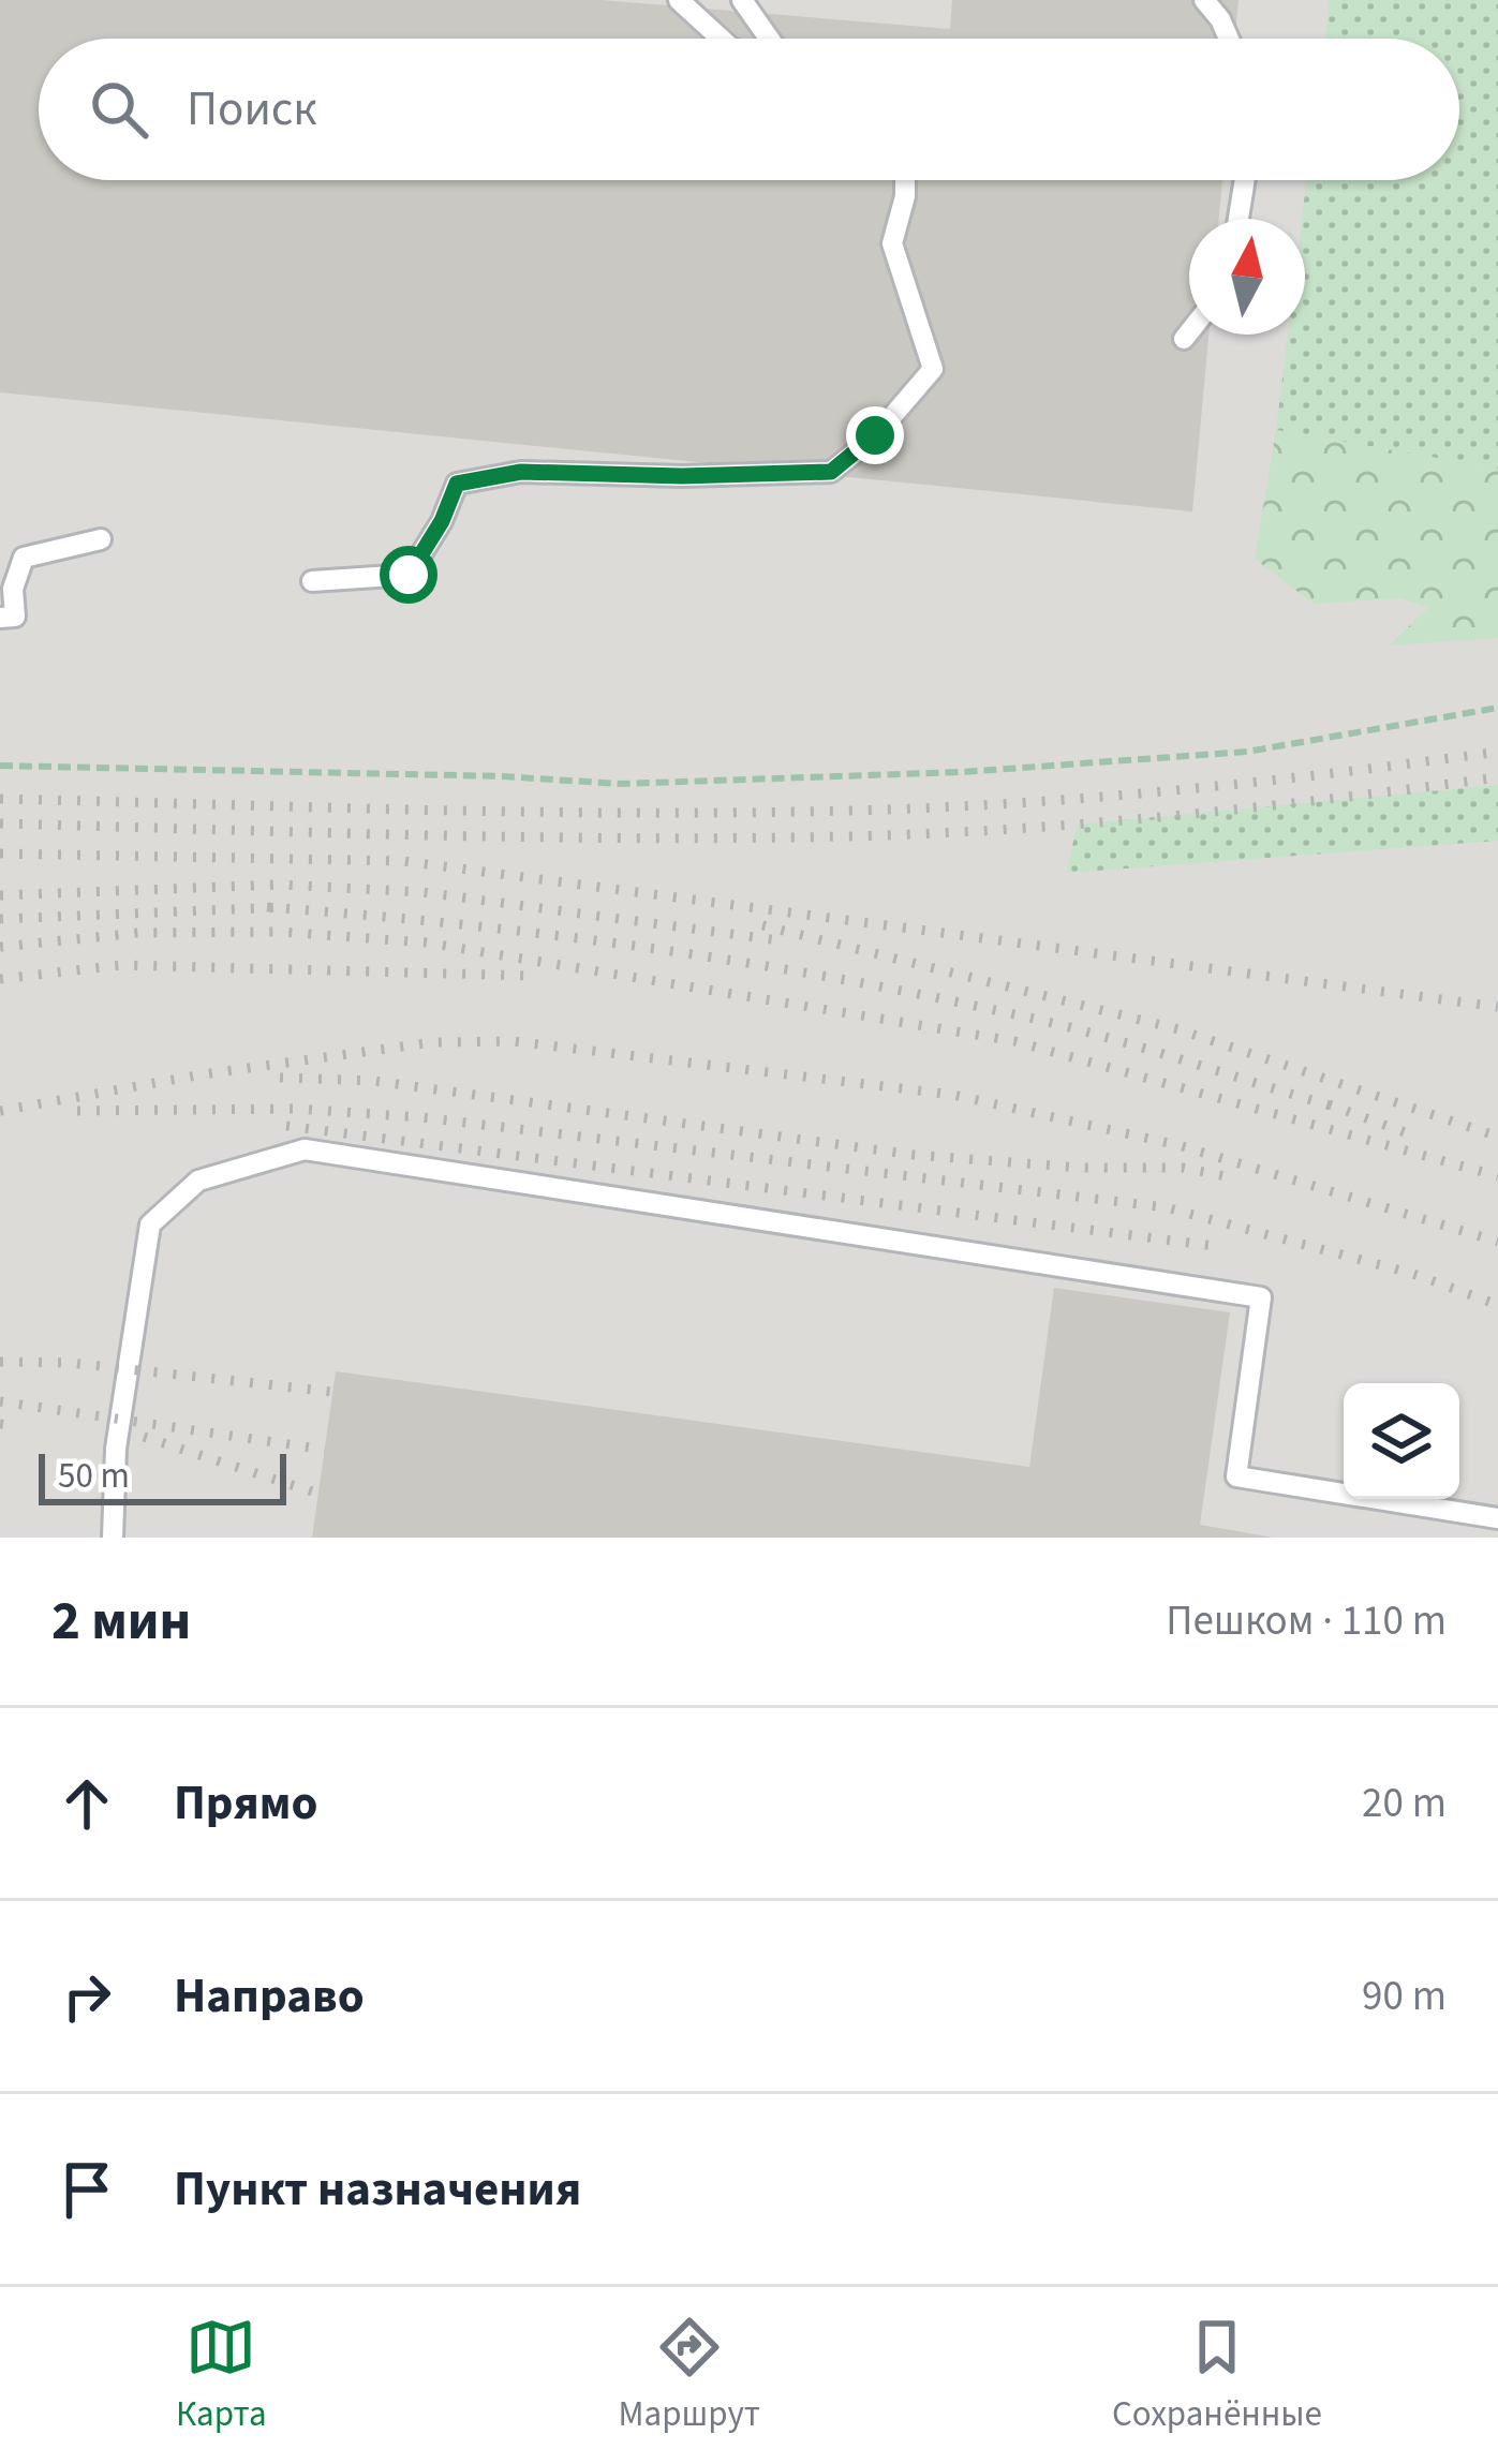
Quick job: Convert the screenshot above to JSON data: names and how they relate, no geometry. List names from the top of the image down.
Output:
{
  "scale_bar": "50 m",
  "north": "top",
  "page": {
    "search": "Поиск",
    "scale": "50 m",
    "heading": ["2 мин", "Пешком · 110 m"],
    "list": [
      ["Прямо", "20 m"],
      ["Направо", "90 m"],
      "Пункт назначения"
    ],
    "nav": ["Карта", "Маршрут", "Сохранённые"]
  }
}
